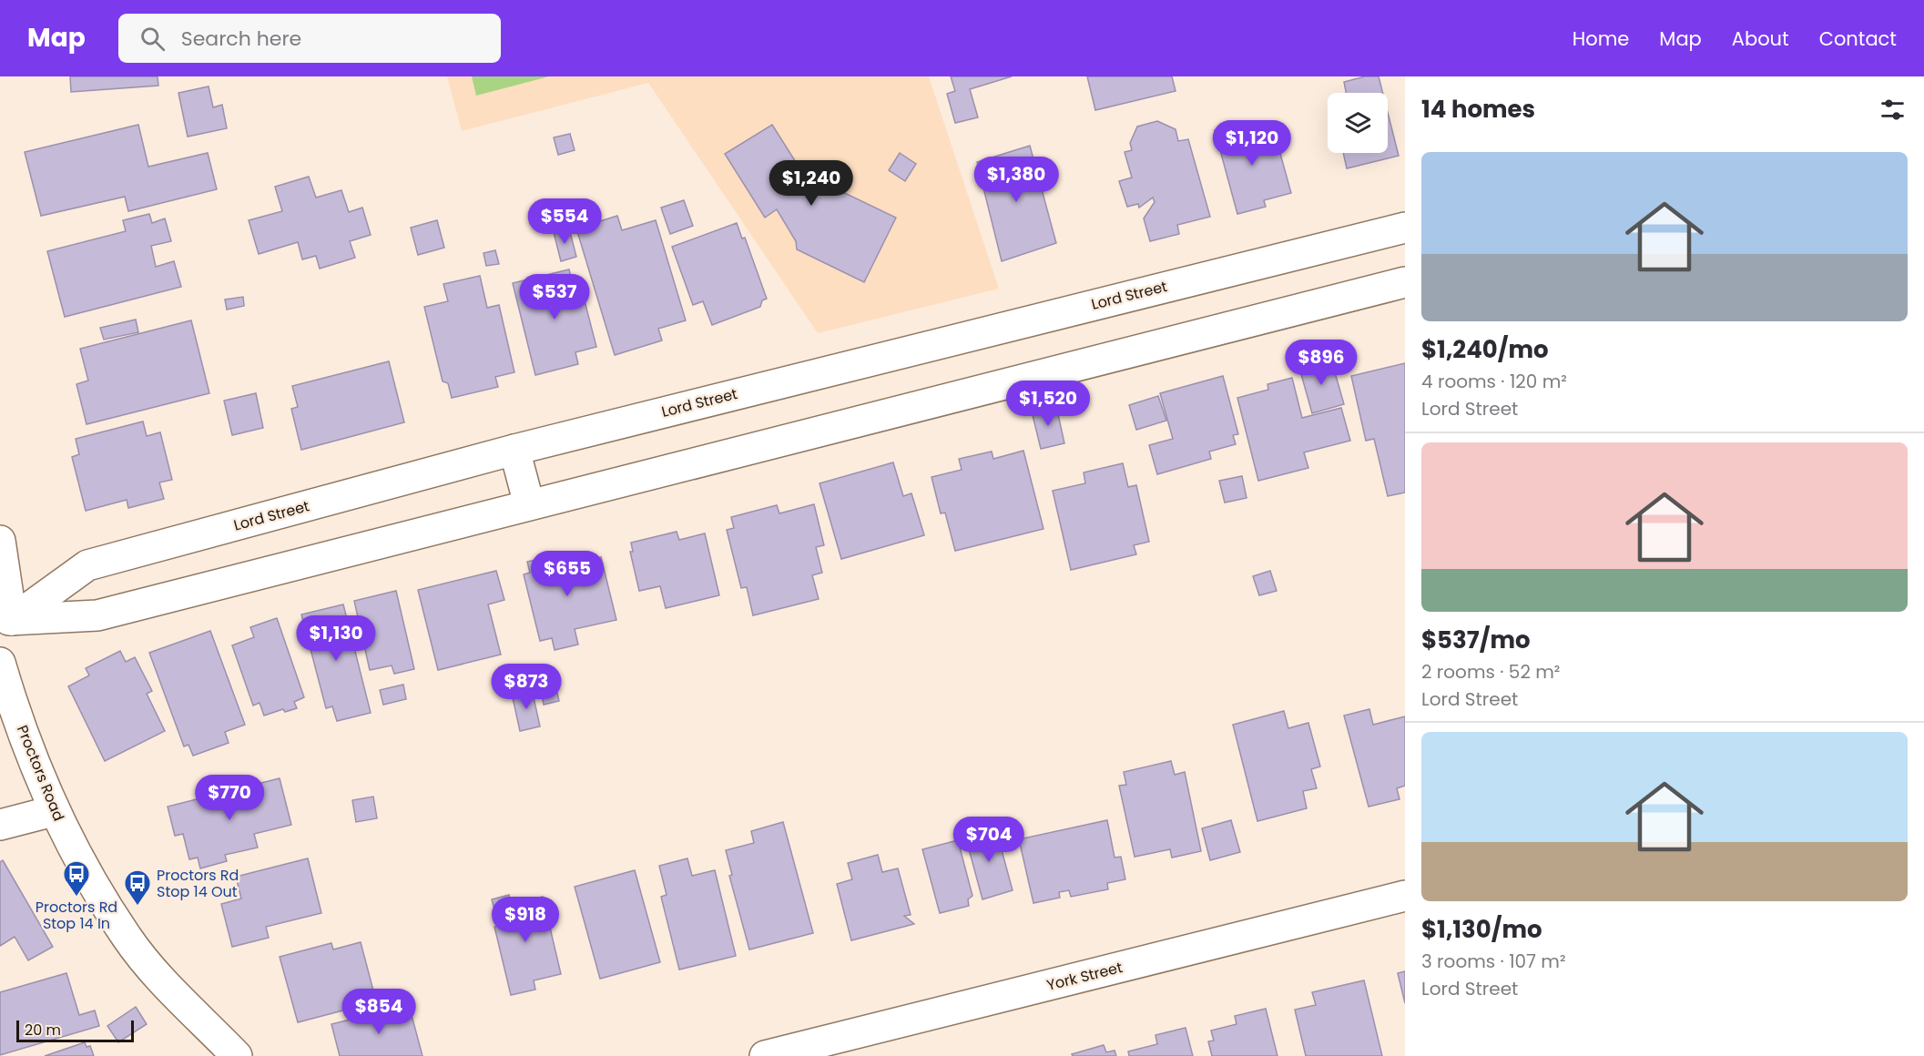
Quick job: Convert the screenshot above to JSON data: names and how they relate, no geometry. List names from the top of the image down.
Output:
{
  "streets": {
    "street": ["Lord Street", "Proctors Road", "York Street"]
  },
  "places": {
    "bus stop": ["Proctors Rd Stop 14 In", "Proctors Rd Stop 14 Out"]
  },
  "scale_bar": "20 m",
  "page": {
    "header": "Map",
    "search": "Search here",
    "nav": [
      "Home",
      "Map",
      "About",
      "Contact"
    ],
    "heading": "14 homes",
    "price": [
      "$1,120",
      "$1,380",
      "$1,240",
      "$554",
      "$537",
      "$896",
      "$1,520",
      "$655",
      "$1,130",
      "$873",
      "$770",
      "$704",
      "$918",
      "$854"
    ],
    "list": [
      {
        "name": "$1,240/mo",
        "note": "4 rooms · 120 m² · Lord Street"
      },
      {
        "name": "$537/mo",
        "note": "2 rooms · 52 m² · Lord Street"
      },
      {
        "name": "$1,130/mo",
        "note": "3 rooms · 107 m² · Lord Street"
      }
    ],
    "scale": "20 m"
  }
}
